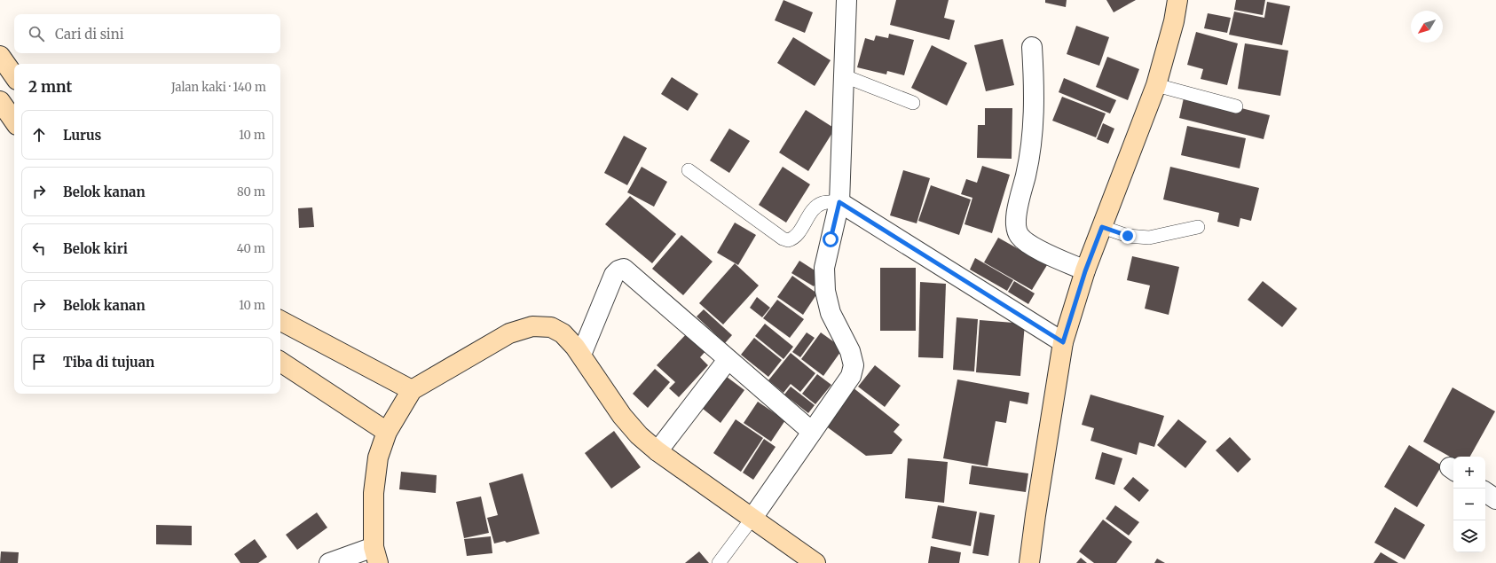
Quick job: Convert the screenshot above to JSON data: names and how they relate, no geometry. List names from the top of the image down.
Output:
{
  "north": "bottom left",
  "page": {
    "search": "Cari di sini",
    "heading": ["2 mnt", "Jalan kaki · 140 m"],
    "list": [
      ["Lurus", "10 m"],
      ["Belok kanan", "80 m"],
      ["Belok kiri", "40 m"],
      ["Belok kanan", "10 m"],
      "Tiba di tujuan"
    ],
    "map_buttons": ["+", "−"]
  }
}
